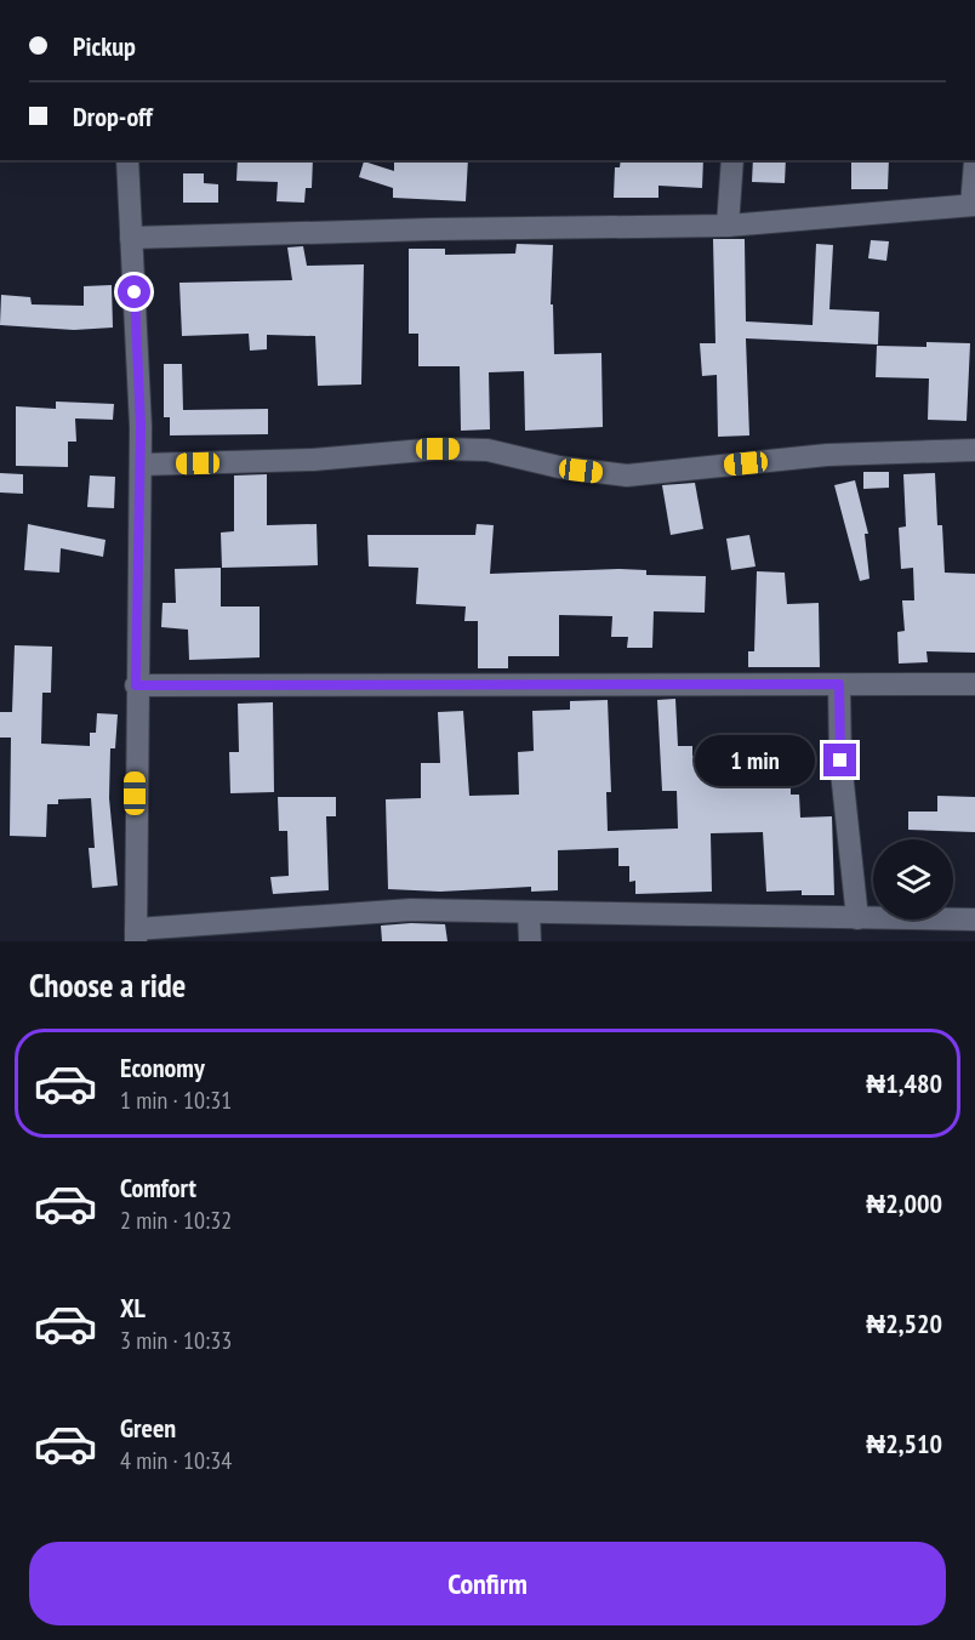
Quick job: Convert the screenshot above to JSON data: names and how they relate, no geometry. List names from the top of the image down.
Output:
{
  "page": {
    "banner": ["Pickup", "Drop-off"],
    "bubble": "1 min",
    "heading": "Choose a ride",
    "list": [
      {
        "name": "Economy",
        "note": "1 min · 10:31",
        "value": "₦1,480"
      },
      {
        "name": "Comfort",
        "note": "2 min · 10:32",
        "value": "₦2,000"
      },
      {
        "name": "XL",
        "note": "3 min · 10:33",
        "value": "₦2,520"
      },
      {
        "name": "Green",
        "note": "4 min · 10:34",
        "value": "₦2,510"
      }
    ],
    "buttons": "Confirm"
  }
}
